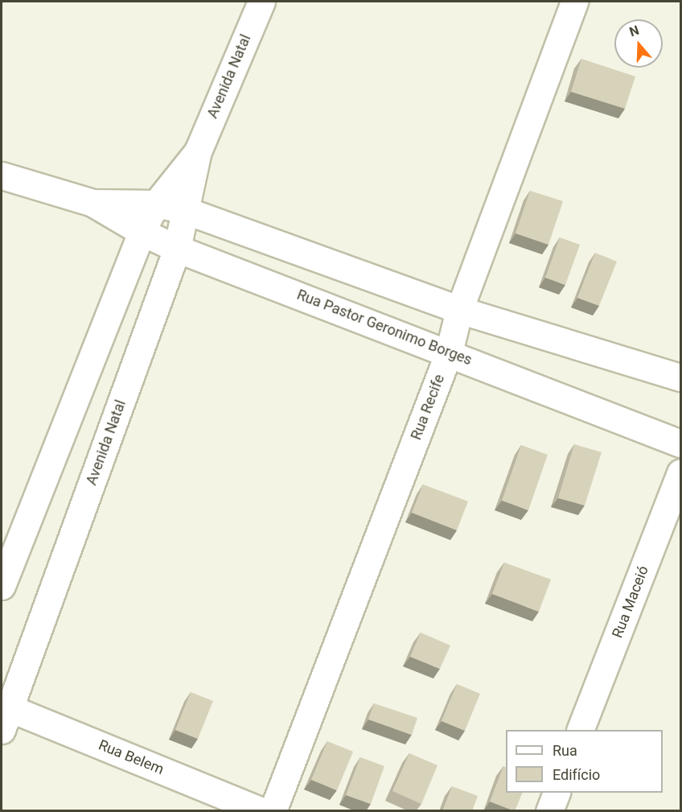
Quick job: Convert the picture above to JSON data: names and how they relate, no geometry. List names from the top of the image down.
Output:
{
  "streets": {
    "street": [
      "Avenida Natal",
      "Rua Pastor Geronimo Borges",
      "Rua Recife",
      "Rua Maceió",
      "Rua Belem"
    ]
  },
  "crossings": [
    ["Avenida Natal", "Rua Pastor Geronimo Borges"],
    ["Avenida Natal", "Rua Belem"],
    ["Rua Pastor Geronimo Borges", "Rua Recife"]
  ],
  "legend": ["Rua", "Edifício"],
  "north": "top"
}
